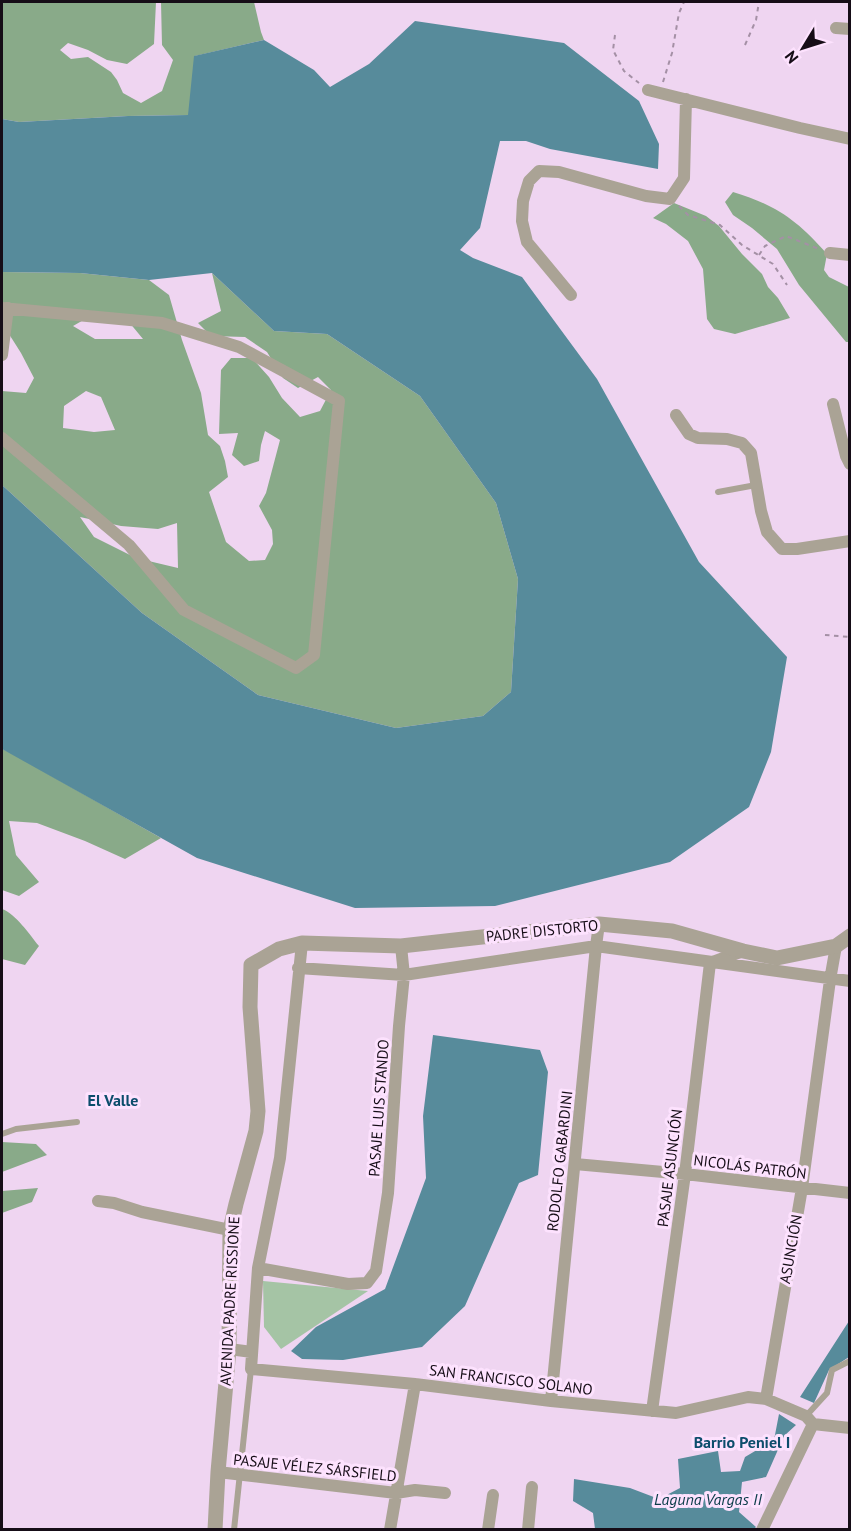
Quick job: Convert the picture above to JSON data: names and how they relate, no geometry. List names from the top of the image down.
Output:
{
  "streets": {
    "street": [
      "PADRE DISTORTO",
      "PASAJE LUIS STANDO",
      "RODOLFO GABARDINI",
      "NICOLÁS PATRÓN",
      "PASAJE ASUNCIÓN",
      "ASUNCIÓN",
      "AVENIDA PADRE RISSIONE",
      "SAN FRANCISCO SOLANO",
      "PASAJE VÉLEZ SÁRSFIELD"
    ]
  },
  "crossings": [
    ["PADRE DISTORTO", "PASAJE LUIS STANDO"],
    ["PADRE DISTORTO", "RODOLFO GABARDINI"],
    ["PADRE DISTORTO", "PASAJE ASUNCIÓN"],
    ["PADRE DISTORTO", "ASUNCIÓN"],
    ["PADRE DISTORTO", "AVENIDA PADRE RISSIONE"],
    ["PASAJE LUIS STANDO", "AVENIDA PADRE RISSIONE"],
    ["RODOLFO GABARDINI", "NICOLÁS PATRÓN"],
    ["RODOLFO GABARDINI", "SAN FRANCISCO SOLANO"],
    ["NICOLÁS PATRÓN", "PASAJE ASUNCIÓN"],
    ["NICOLÁS PATRÓN", "ASUNCIÓN"],
    ["PASAJE ASUNCIÓN", "SAN FRANCISCO SOLANO"],
    ["ASUNCIÓN", "SAN FRANCISCO SOLANO"],
    ["AVENIDA PADRE RISSIONE", "SAN FRANCISCO SOLANO"],
    ["AVENIDA PADRE RISSIONE", "PASAJE VÉLEZ SÁRSFIELD"]
  ],
  "districts": ["El Valle", "Barrio Peniel I"],
  "water": ["Laguna Vargas II"],
  "north": "bottom left"
}
